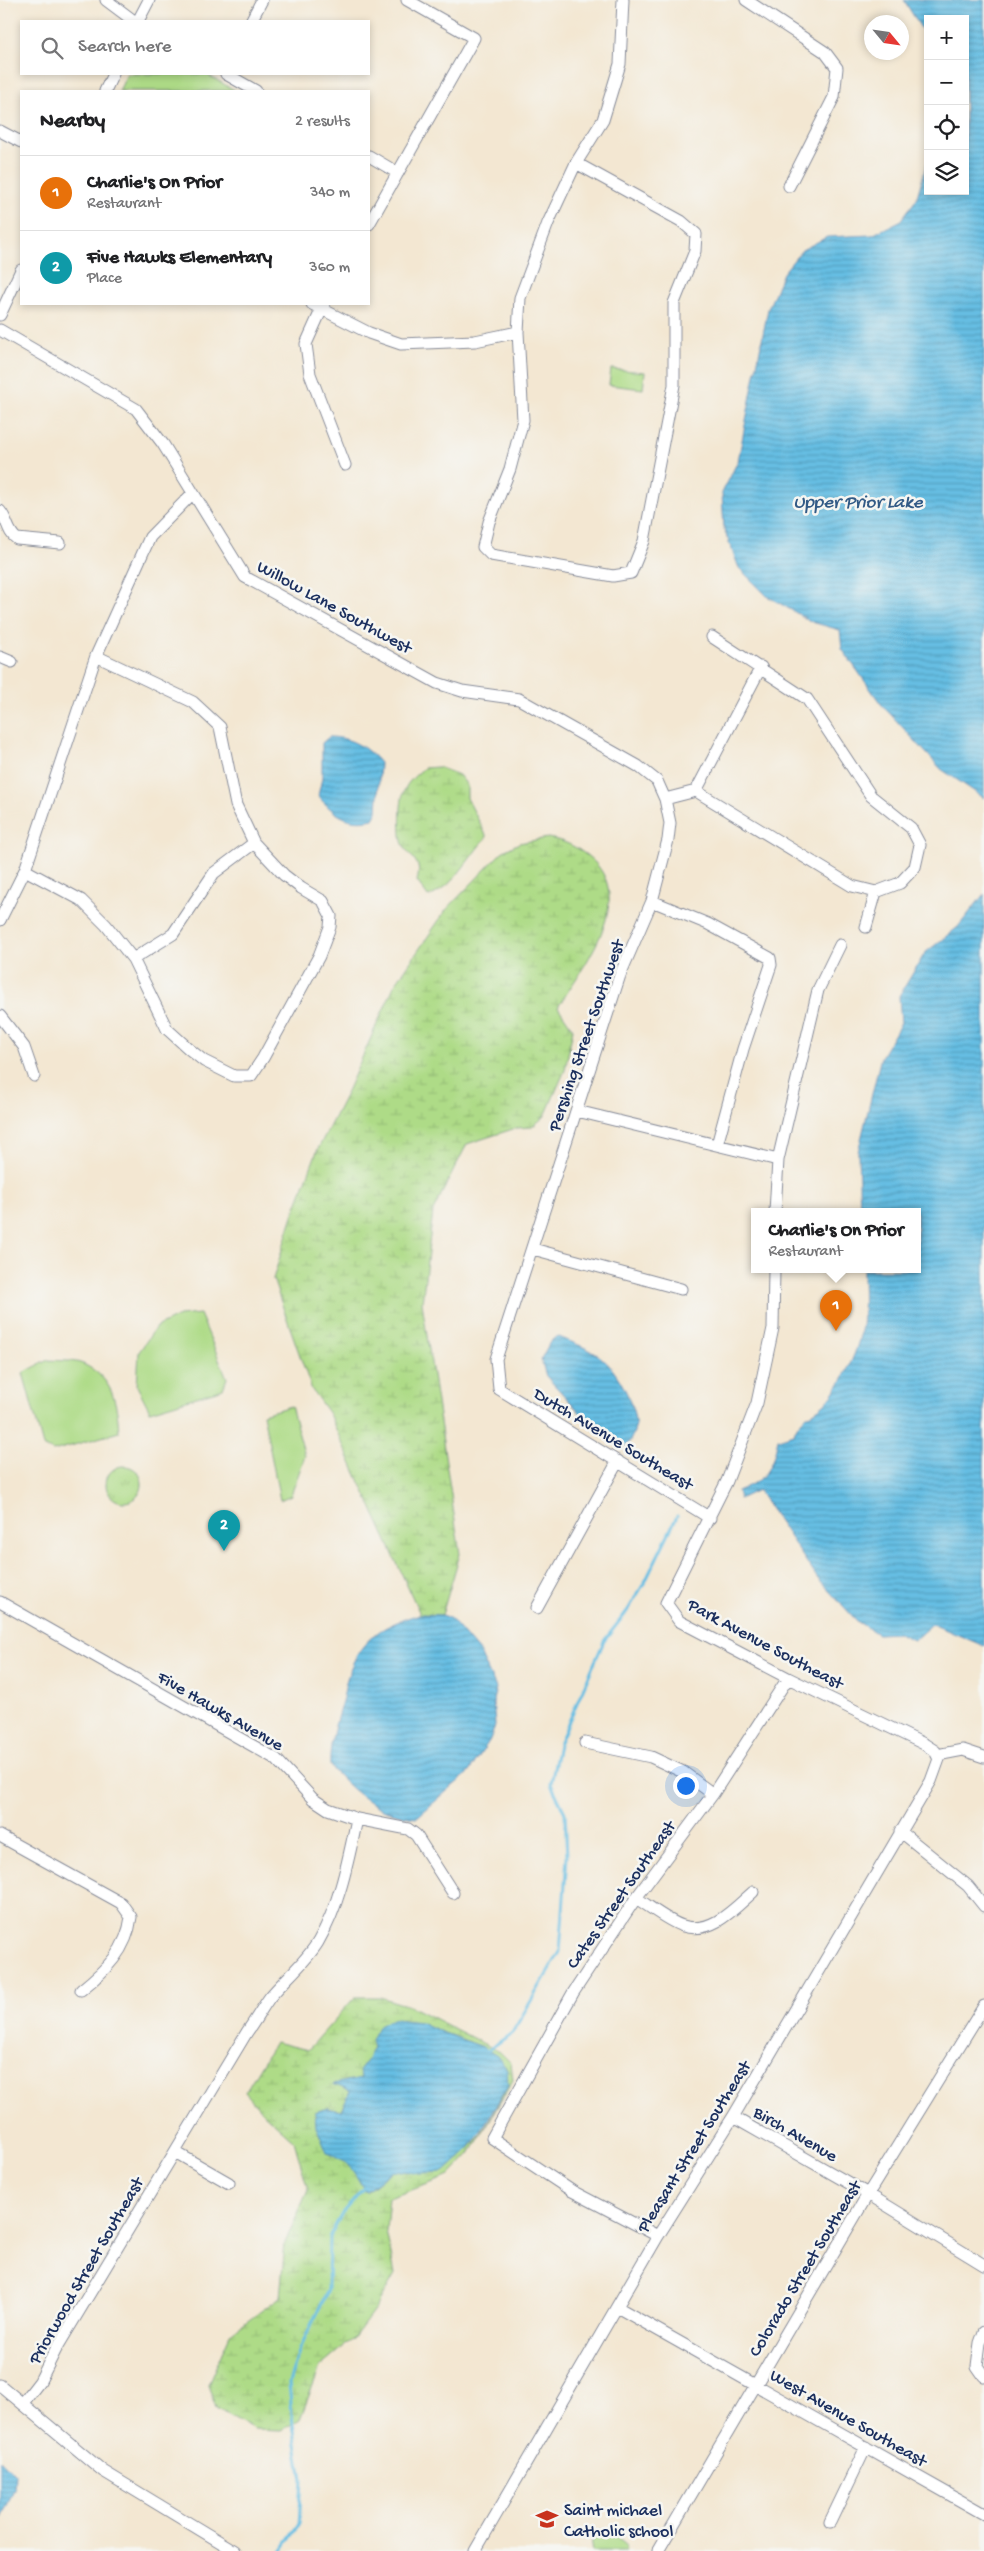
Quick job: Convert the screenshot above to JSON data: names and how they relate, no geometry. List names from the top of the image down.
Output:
{
  "streets": {
    "street": [
      "Willow Lane Southwest",
      "Pershing Street Southwest",
      "Dutch Avenue Southeast",
      "Park Avenue Southeast",
      "Five Hawks Avenue",
      "Cates Street Southeast",
      "Birch Avenue",
      "Pleasant Street Southeast",
      "Colorado Street Southeast",
      "Priorwood Street Southeast",
      "West Avenue Southeast"
    ]
  },
  "crossings": [
    ["Willow Lane Southwest", "Pershing Street Southwest"],
    ["Pershing Street Southwest", "Dutch Avenue Southeast"],
    ["Dutch Avenue Southeast", "Park Avenue Southeast"],
    ["Park Avenue Southeast", "Cates Street Southeast"],
    ["Park Avenue Southeast", "Pleasant Street Southeast"],
    ["Five Hawks Avenue", "Priorwood Street Southeast"],
    ["Cates Street Southeast", "Pleasant Street Southeast"],
    ["Birch Avenue", "Pleasant Street Southeast"],
    ["Birch Avenue", "Colorado Street Southeast"],
    ["Pleasant Street Southeast", "West Avenue Southeast"],
    ["Colorado Street Southeast", "West Avenue Southeast"]
  ],
  "water": ["Upper Prior Lake"],
  "places": {
    "school or university": ["Saint michael Catholic school"]
  },
  "north": "bottom right",
  "page": {
    "map_buttons": ["+", "−"],
    "search": "Search here",
    "heading": ["Nearby", "2 results"],
    "list": [
      {
        "mark": "1",
        "name": "Charlie's On Prior",
        "note": "Restaurant",
        "value": "340 m"
      },
      {
        "mark": "2",
        "name": "Five Hawks Elementary",
        "note": "Place",
        "value": "360 m"
      }
    ],
    "popup": ["Charlie's On Prior", "Restaurant"],
    "pins": ["1", "2"]
  }
}
